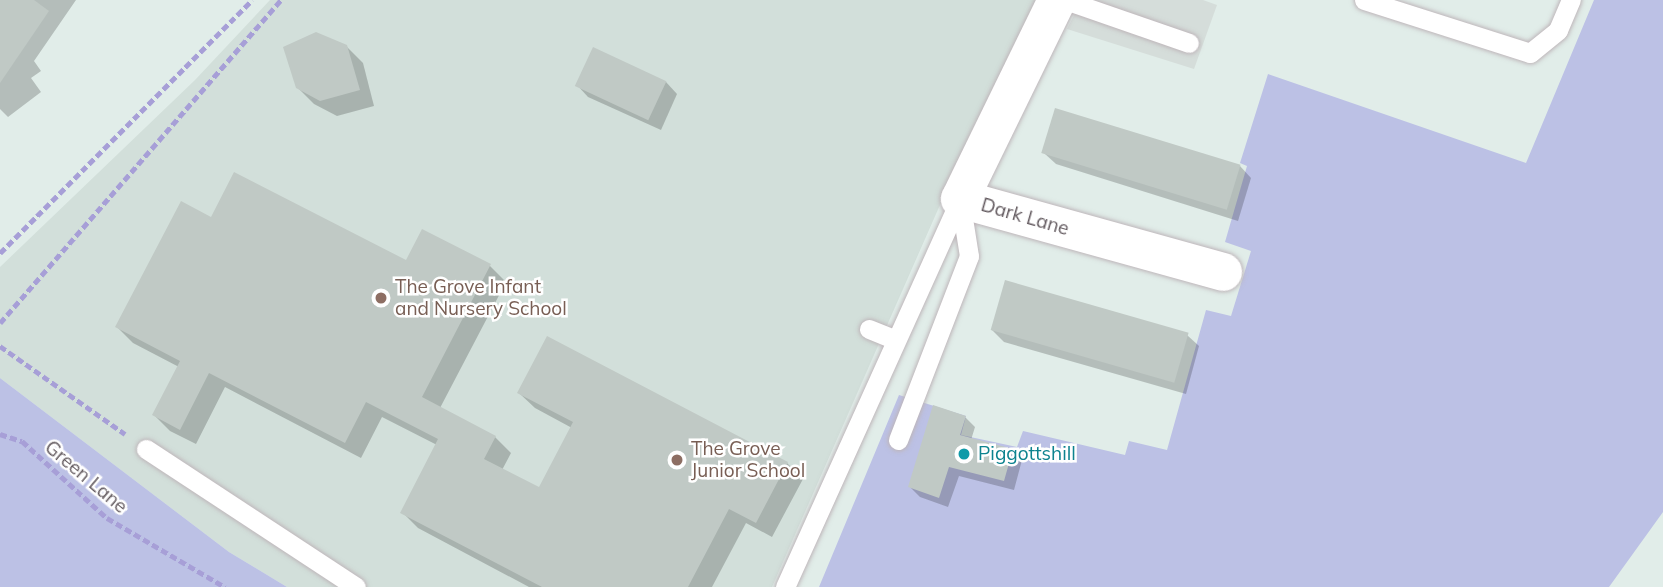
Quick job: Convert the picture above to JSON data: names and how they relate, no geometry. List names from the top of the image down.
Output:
{
  "streets": {
    "street": ["Dark Lane"],
    "path": ["Green Lane"]
  },
  "places": ["The Grove Infant and Nursery School", "Piggottshill", "The Grove Junior School"]
}
